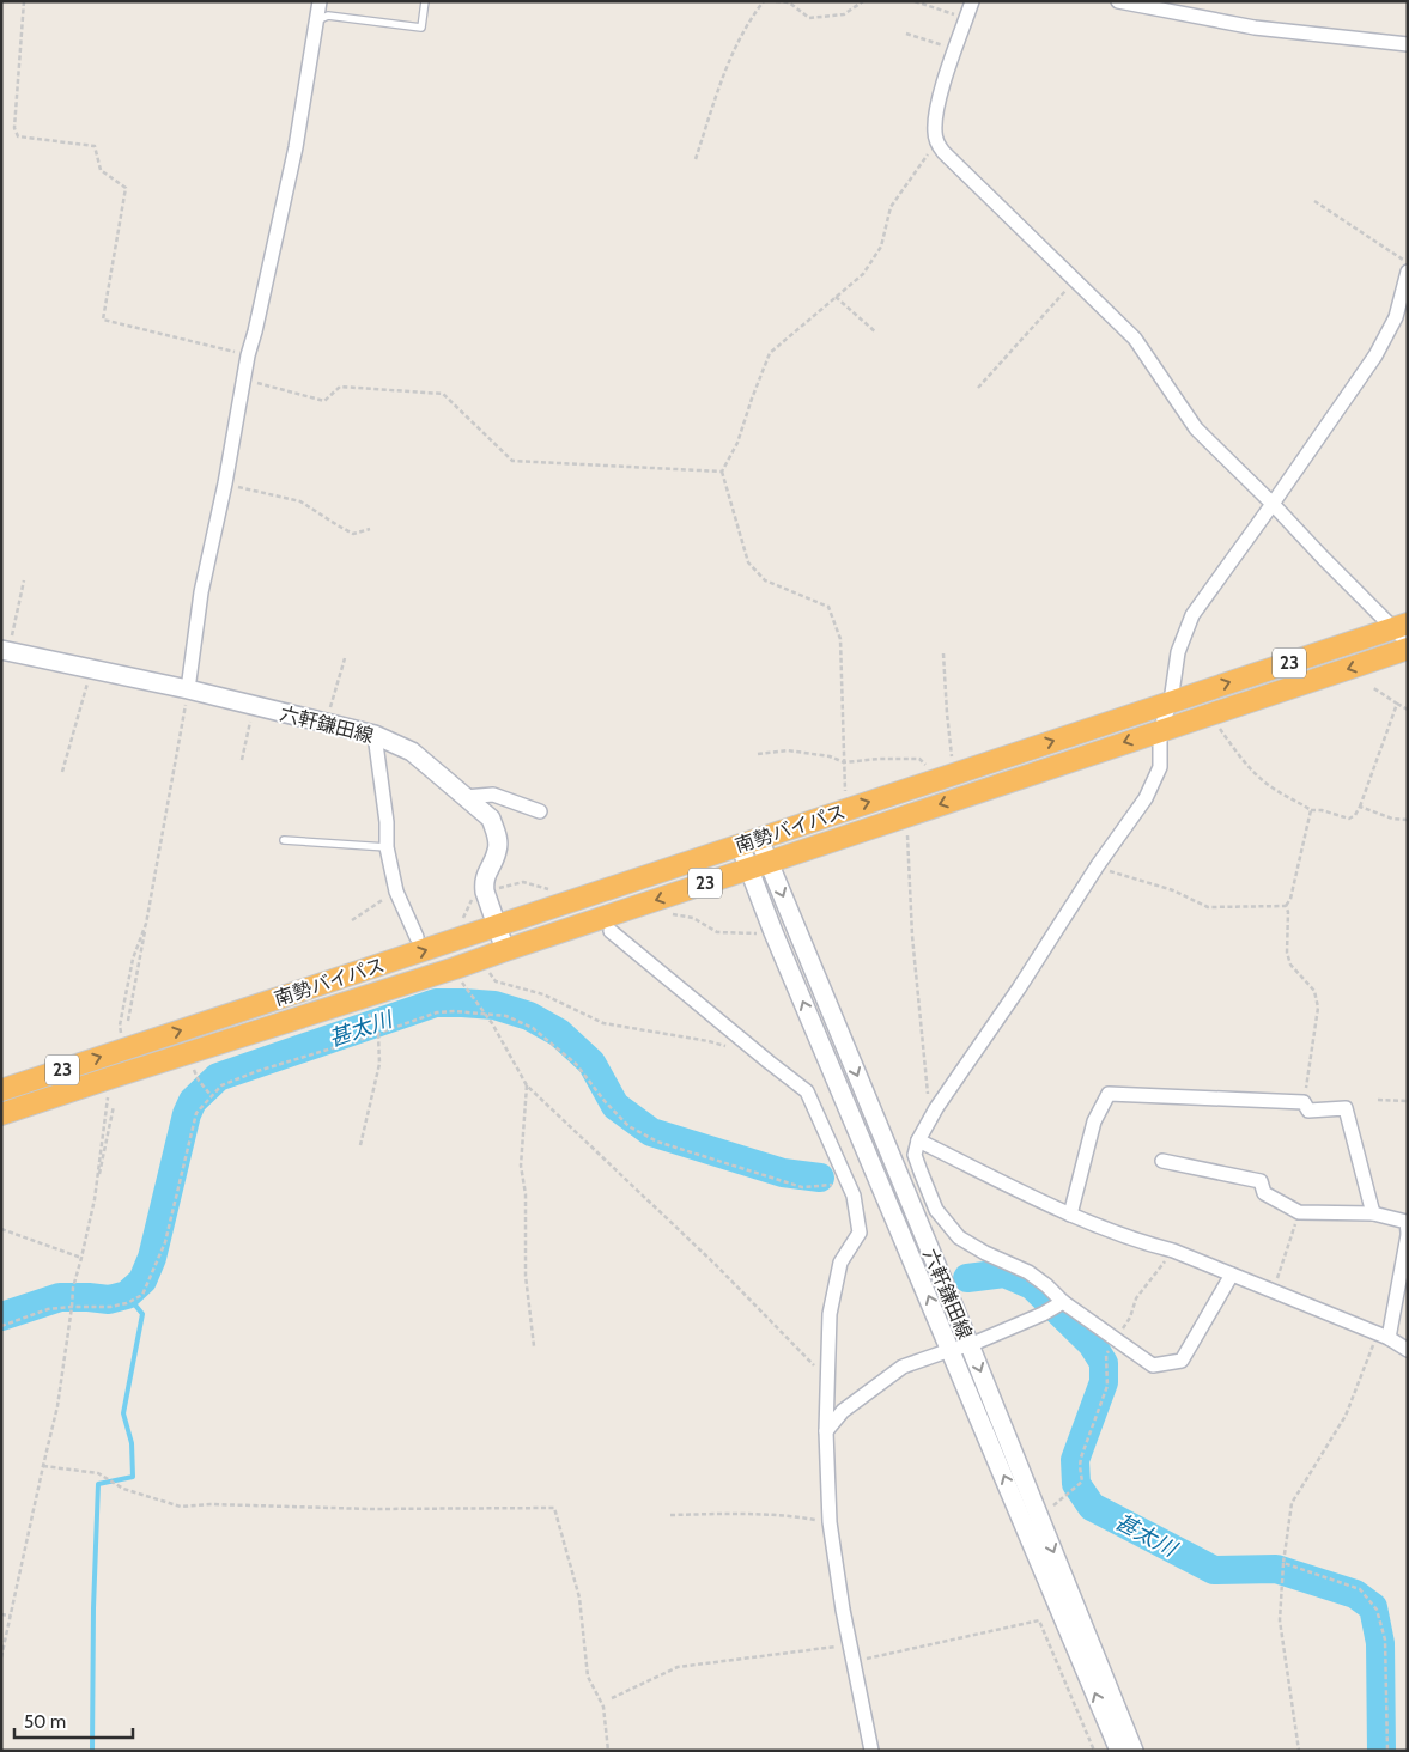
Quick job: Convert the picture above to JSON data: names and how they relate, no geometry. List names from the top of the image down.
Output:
{
  "streets": {
    "highway": ["23", "南勢バイパス"],
    "main road": ["六軒鎌田線"]
  },
  "crossings": [
    ["六軒鎌田線", "南勢バイパス"]
  ],
  "water": ["甚太川"],
  "scale_bar": "50 m"
}
